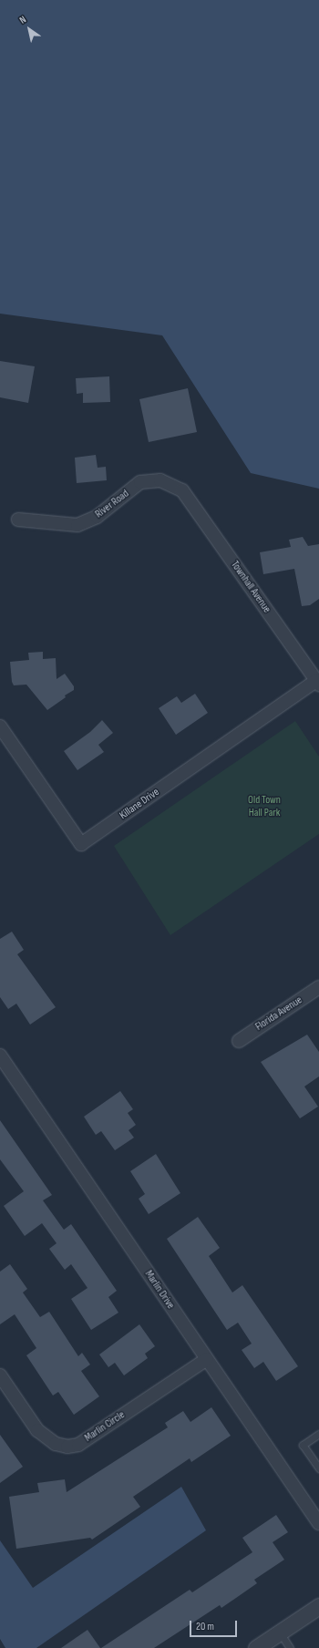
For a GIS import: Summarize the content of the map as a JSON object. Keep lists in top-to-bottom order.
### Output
{
  "streets": {
    "street": [
      "River Road",
      "Townhall Avenue",
      "Killane Drive",
      "Florida Avenue",
      "Marlin Drive",
      "Marlin Circle"
    ]
  },
  "crossings": [
    ["River Road", "Townhall Avenue"],
    ["Townhall Avenue", "Killane Drive"],
    ["Marlin Drive", "Marlin Circle"]
  ],
  "parks": ["Old Town Hall Park"],
  "scale_bar": "20 m",
  "north": "top left"
}
